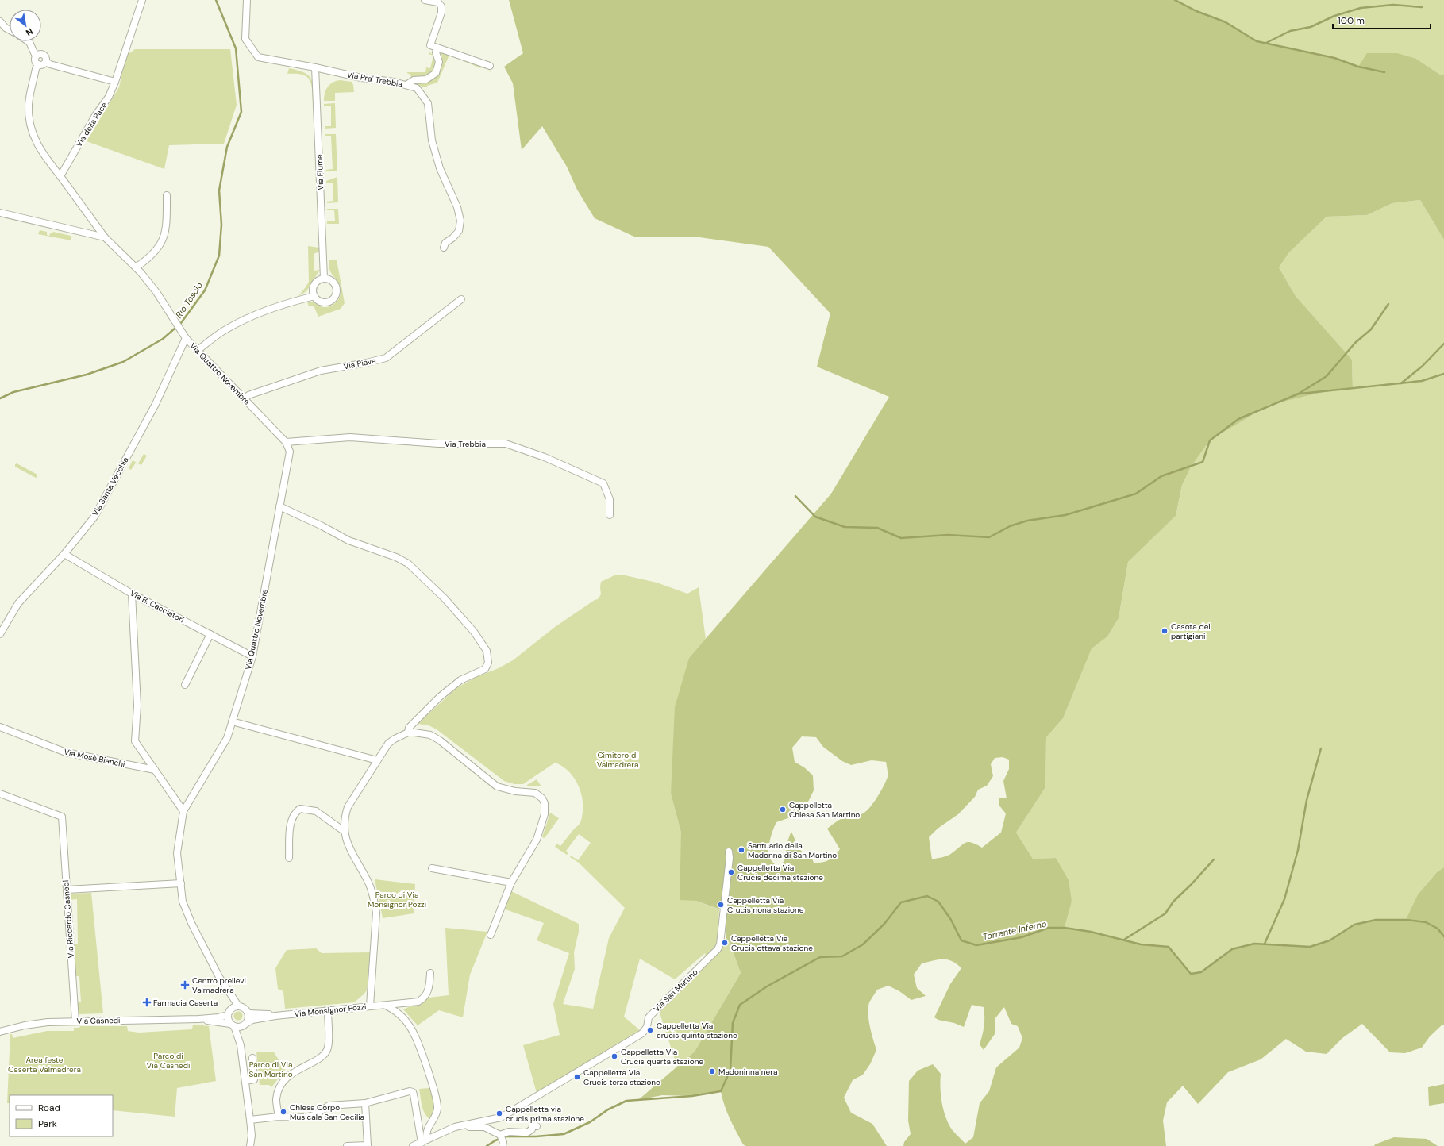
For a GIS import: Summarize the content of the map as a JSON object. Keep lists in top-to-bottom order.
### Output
{
  "streets": {
    "street": [
      "Via Pra' Trebbia",
      "Via della Pace",
      "Via Fiume",
      "Via Piave",
      "Via Quattro Novembre",
      "Via Trebbia",
      "Via Santa Vecchia",
      "Via B. Cacciatori",
      "Via Mosè Bianchi",
      "Via Riccardo Casnedi",
      "Via San Martino",
      "Via Monsignor Pozzi",
      "Via Casnedi"
    ]
  },
  "crossings": [
    ["Via Pra' Trebbia", "Via Fiume"],
    ["Via Piave", "Via Quattro Novembre"],
    ["Via Quattro Novembre", "Via Trebbia"],
    ["Via Quattro Novembre", "Via Santa Vecchia"],
    ["Via Quattro Novembre", "Via B. Cacciatori"],
    ["Via Quattro Novembre", "Via Casnedi"],
    ["Via Santa Vecchia", "Via B. Cacciatori"],
    ["Via Riccardo Casnedi", "Via Casnedi"]
  ],
  "water": ["Rio Toscio", "Torrente Inferno"],
  "parks": [
    "Cimitero di Valmadrera",
    "Parco di Via Monsignor Pozzi",
    "Parco di Via Casnedi",
    "Area feste Caserta Valmadrera",
    "Parco di Via San Martino"
  ],
  "places": {
    "other": [
      "Casota dei partigiani",
      "Cappelletta Chiesa San Martino",
      "Santuario della Madonna di San Martino",
      "Cappelletta Via Crucis decima stazione",
      "Cappelletta Via Crucis nona stazione",
      "Cappelletta Via Crucis ottava stazione",
      "Cappelletta Via crucis quinta stazione",
      "Cappelletta Via Crucis quarta stazione",
      "Madoninna nera",
      "Cappelletta Via Crucis terza stazione",
      "Chiesa Corpo Musicale San Cecilia",
      "Cappelletta via crucis prima stazione"
    ],
    "health": ["Centro prelievi Valmadrera", "Farmacia Caserta"]
  },
  "legend": ["Road", "Park"],
  "scale_bar": "100 m",
  "north": "bottom right"
}
